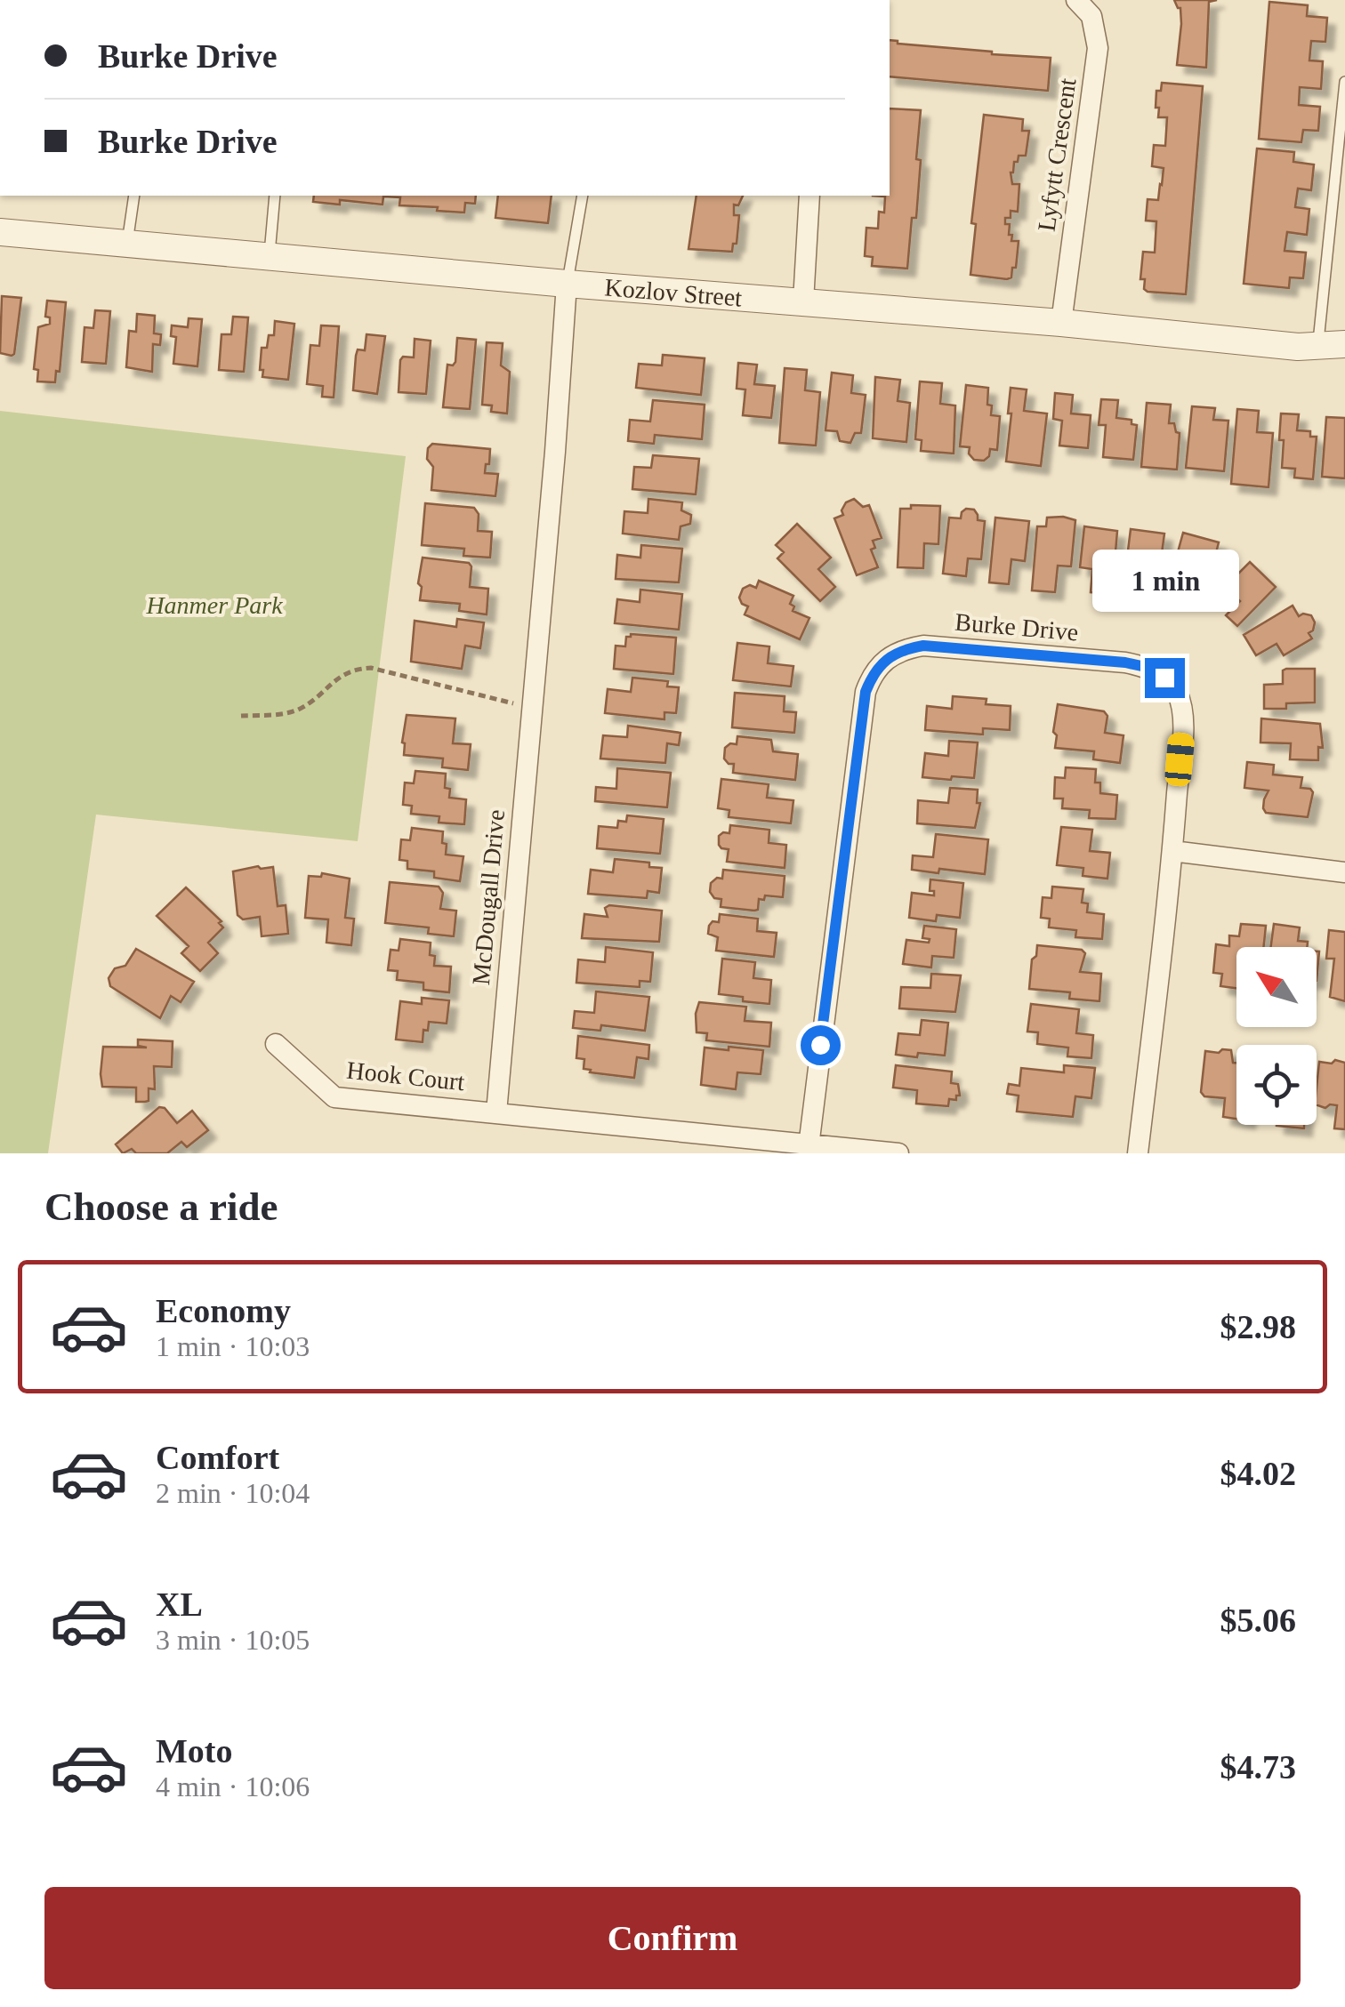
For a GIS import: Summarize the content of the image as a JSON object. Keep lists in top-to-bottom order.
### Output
{
  "streets": {
    "street": [
      "Lyfytt Crescent",
      "Kozlov Street",
      "Burke Drive",
      "McDougall Drive",
      "Hook Court"
    ]
  },
  "crossings": [
    ["Lyfytt Crescent", "Kozlov Street"],
    ["Kozlov Street", "McDougall Drive"],
    ["McDougall Drive", "Hook Court"]
  ],
  "parks": ["Hanmer Park"],
  "north": "top left",
  "page": {
    "banner": ["Burke Drive", "Burke Drive"],
    "bubble": "1 min",
    "heading": "Choose a ride",
    "list": [
      {
        "name": "Economy",
        "note": "1 min · 10:03",
        "value": "$2.98"
      },
      {
        "name": "Comfort",
        "note": "2 min · 10:04",
        "value": "$4.02"
      },
      {
        "name": "XL",
        "note": "3 min · 10:05",
        "value": "$5.06"
      },
      {
        "name": "Moto",
        "note": "4 min · 10:06",
        "value": "$4.73"
      }
    ],
    "buttons": "Confirm"
  }
}
